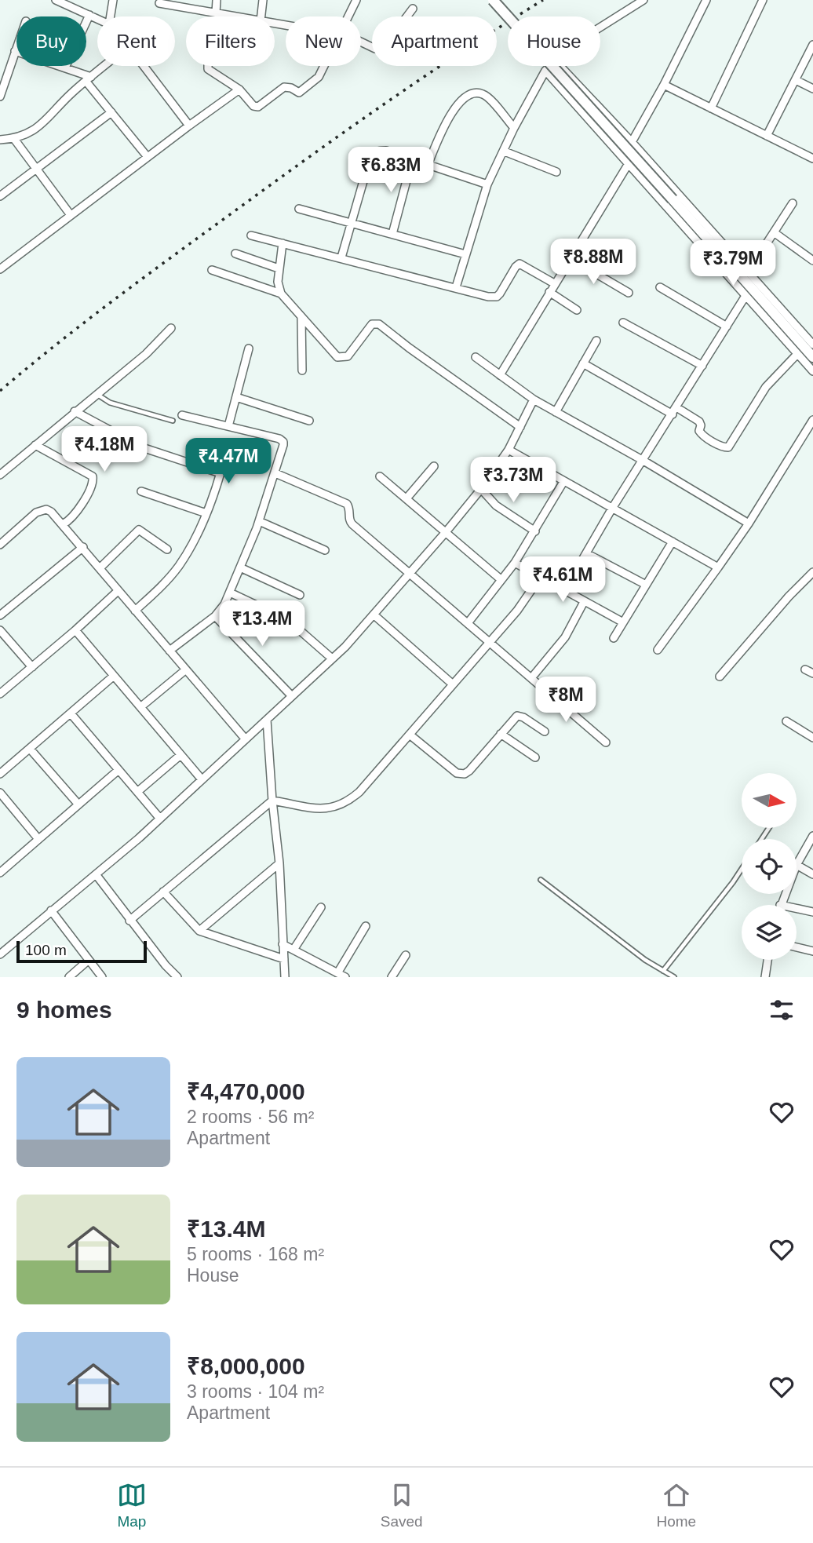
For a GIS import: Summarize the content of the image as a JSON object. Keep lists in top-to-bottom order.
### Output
{
  "scale_bar": "100 m",
  "north": "right",
  "page": {
    "chip": [
      "Buy",
      "Rent",
      "Filters",
      "New",
      "Apartment",
      "House"
    ],
    "price": [
      "₹6.83M",
      "₹8.88M",
      "₹3.79M",
      "₹4.18M",
      "₹4.47M",
      "₹3.73M",
      "₹4.61M",
      "₹13.4M",
      "₹8M"
    ],
    "scale": "100 m",
    "heading": "9 homes",
    "list": [
      {
        "name": "₹4,470,000",
        "note": "2 rooms · 56 m² · Apartment"
      },
      {
        "name": "₹13.4M",
        "note": "5 rooms · 168 m² · House"
      },
      {
        "name": "₹8,000,000",
        "note": "3 rooms · 104 m² · Apartment"
      }
    ],
    "tabs": ["Map", "Saved", "Home"]
  }
}
